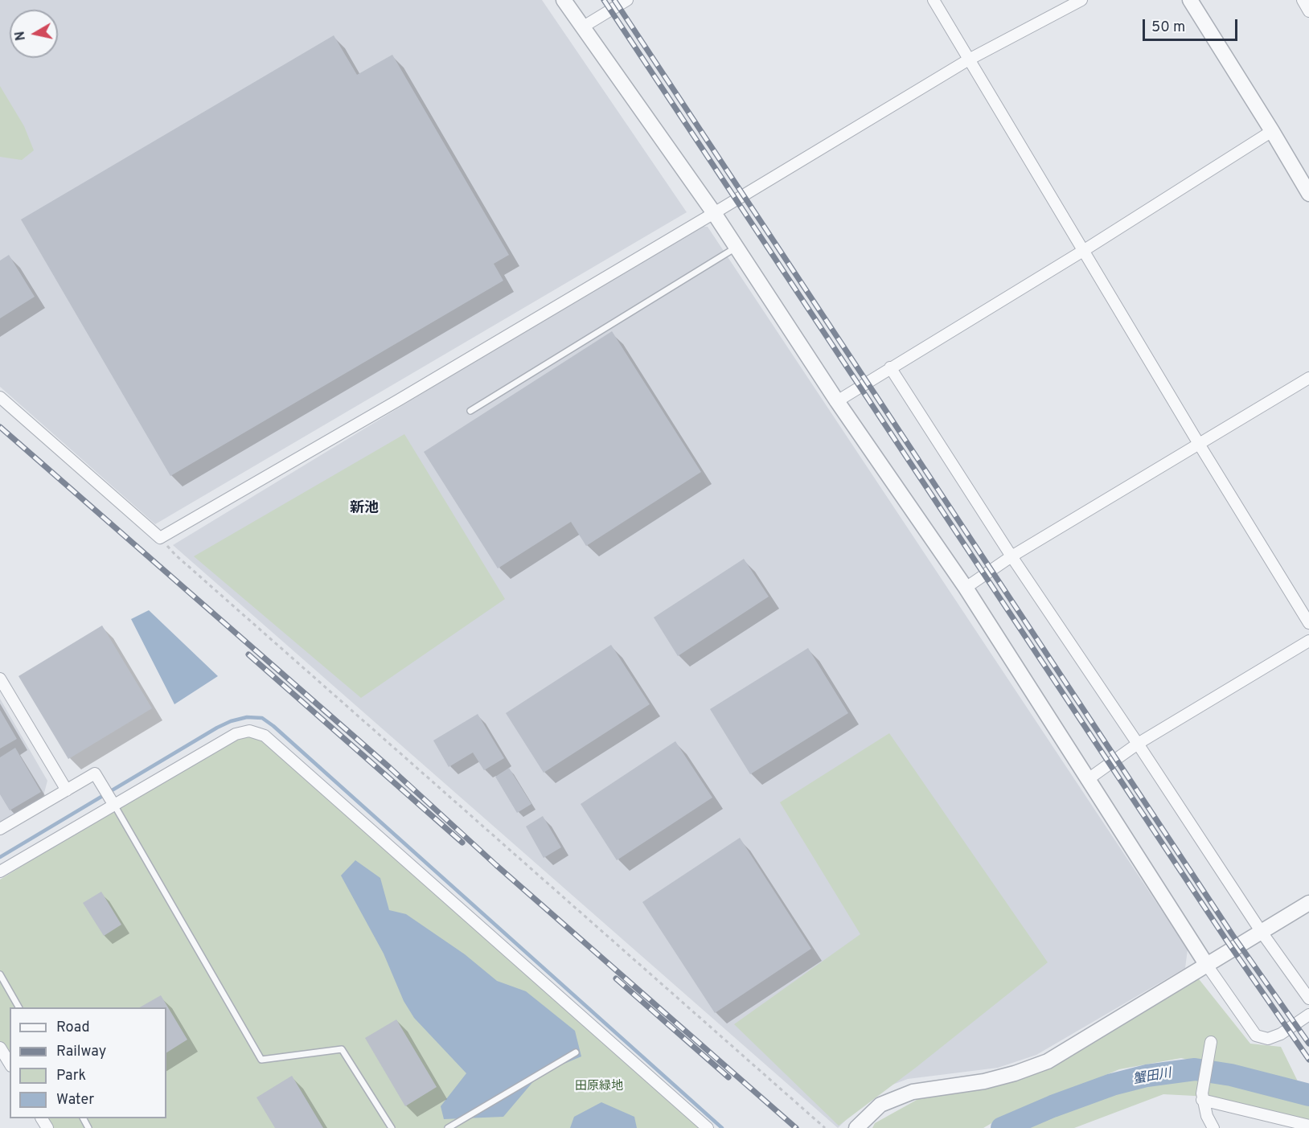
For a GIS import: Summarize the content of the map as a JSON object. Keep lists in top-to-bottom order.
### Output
{
  "districts": ["新池"],
  "water": ["蟹田川"],
  "parks": ["田原緑地"],
  "legend": [
    "Road",
    "Railway",
    "Park",
    "Water"
  ],
  "scale_bar": "50 m",
  "north": "left"
}
